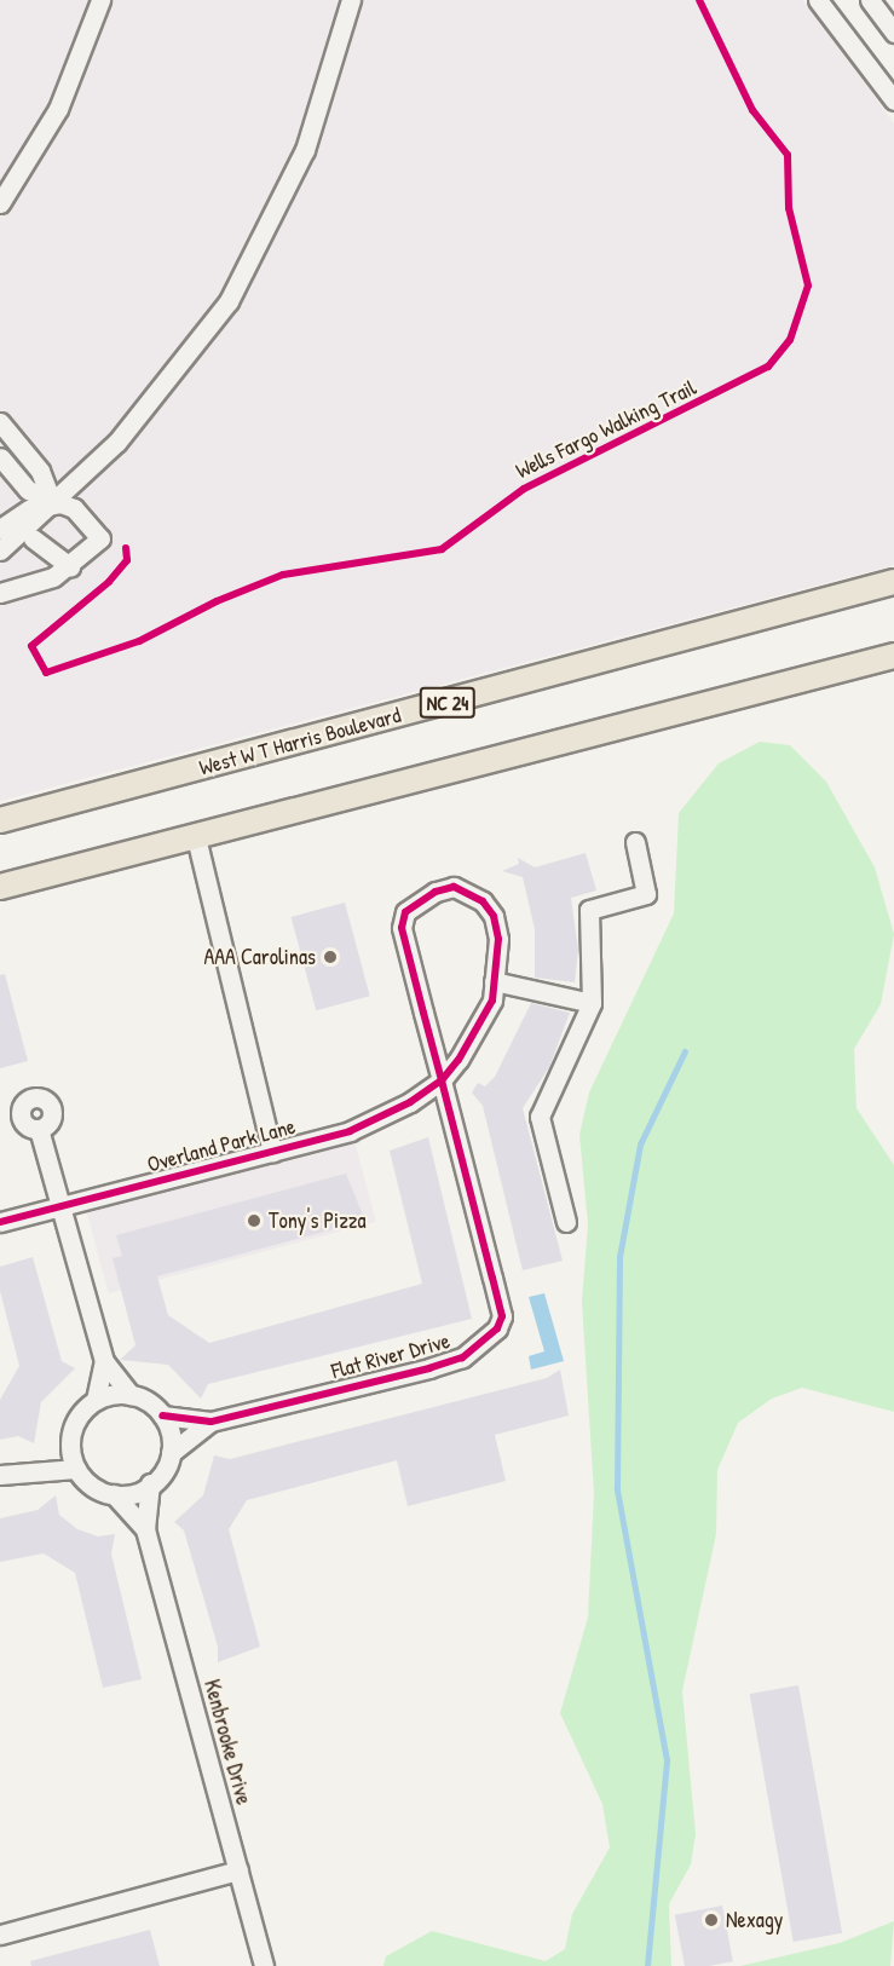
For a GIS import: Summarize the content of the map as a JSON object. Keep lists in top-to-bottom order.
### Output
{
  "streets": {
    "main road": ["NC 24", "West W T Harris Boulevard"],
    "street": ["Overland Park Lane", "Flat River Drive", "Kenbrooke Drive"],
    "cycle path": ["Wells Fargo Walking Trail"]
  },
  "crossings": [
    ["Overland Park Lane", "Flat River Drive"],
    ["Flat River Drive", "Kenbrooke Drive"]
  ],
  "places": ["AAA Carolinas", "Tony's Pizza", "Nexagy"]
}
